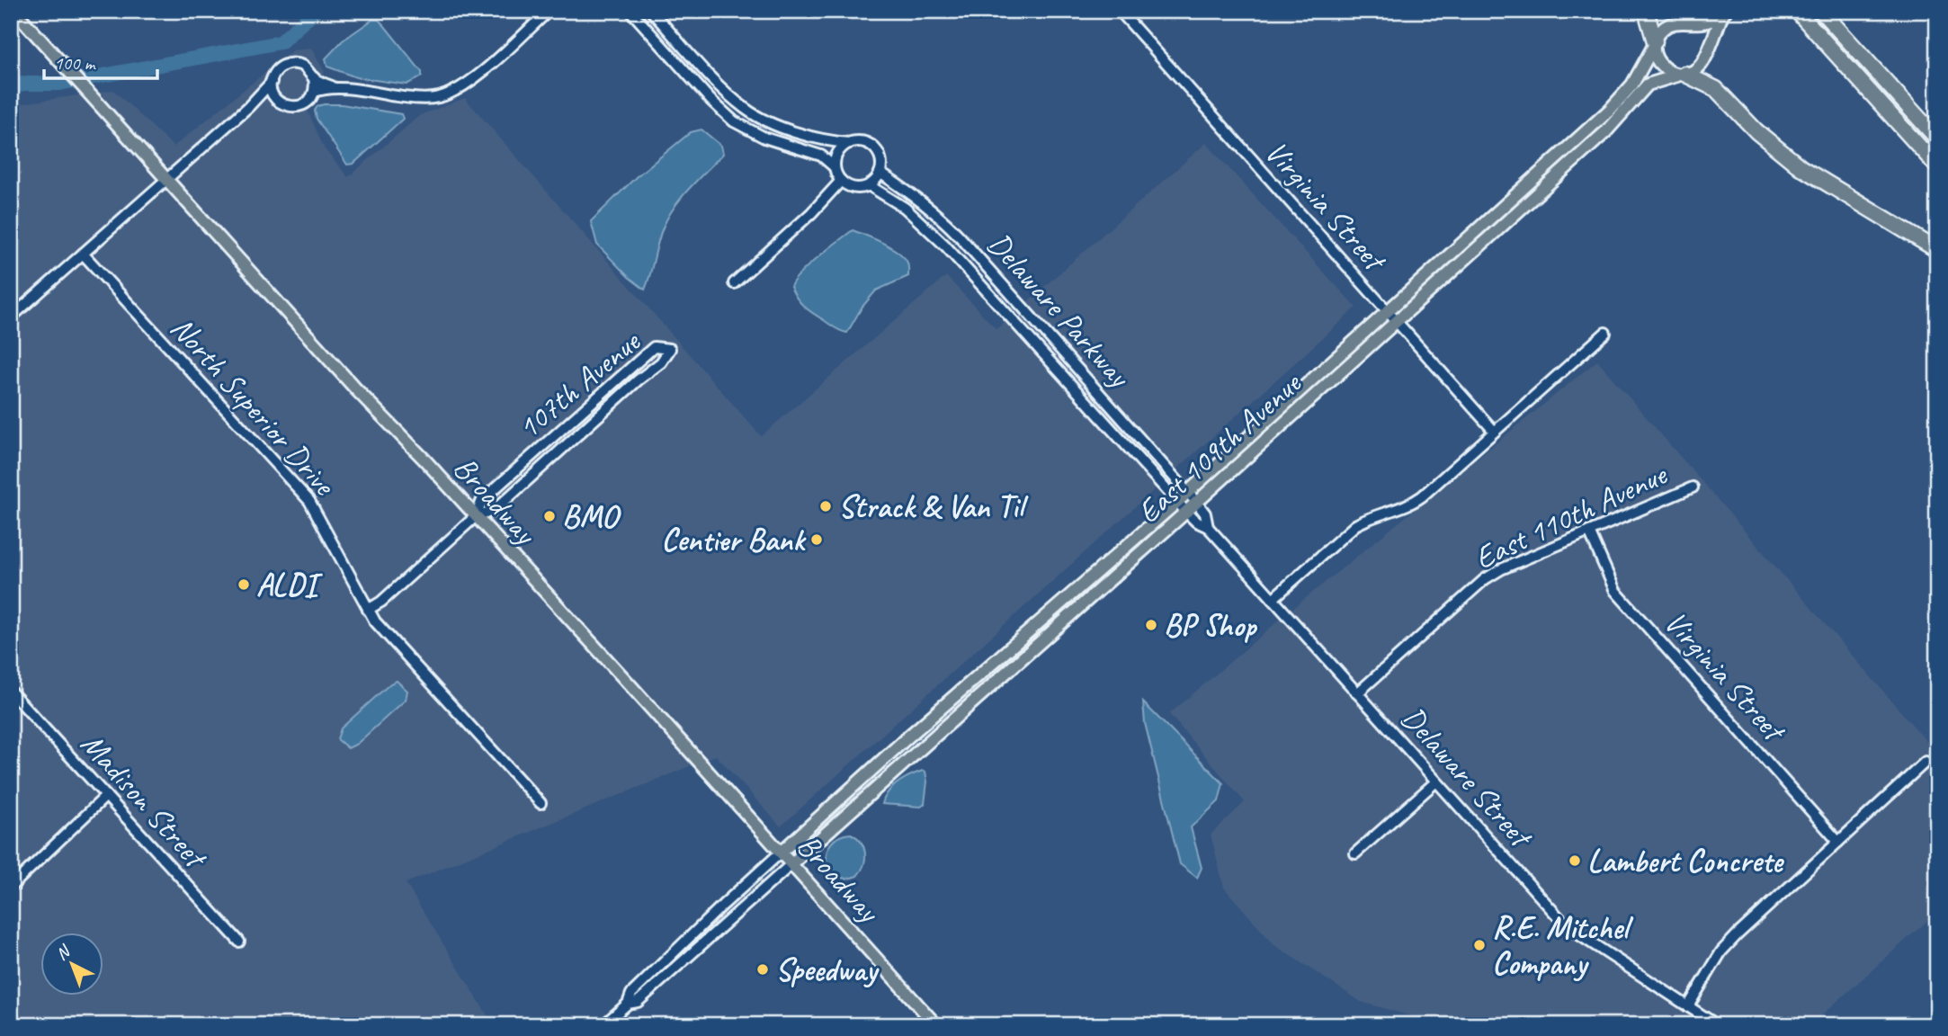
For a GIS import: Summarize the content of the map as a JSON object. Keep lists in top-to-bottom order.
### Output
{
  "streets": {
    "main road": ["East 109th Avenue", "Broadway"],
    "street": [
      "Virginia Street",
      "Delaware Parkway",
      "107th Avenue",
      "North Superior Drive",
      "East 110th Avenue",
      "Delaware Street",
      "Madison Street"
    ]
  },
  "crossings": [
    ["Virginia Street", "East 109th Avenue"],
    ["Virginia Street", "East 110th Avenue"],
    ["Delaware Parkway", "East 109th Avenue"],
    ["Delaware Parkway", "Delaware Street"],
    ["107th Avenue", "North Superior Drive"],
    ["107th Avenue", "Broadway"],
    ["East 109th Avenue", "Broadway"],
    ["East 109th Avenue", "Delaware Street"],
    ["East 110th Avenue", "Delaware Street"]
  ],
  "places": [
    "Strack & Van Til",
    "BMO",
    "Centier Bank",
    "ALDI",
    "BP Shop",
    "Lambert Concrete",
    "R.E. Mitchel Company",
    "Speedway"
  ],
  "scale_bar": "100 m",
  "north": "top left"
}
